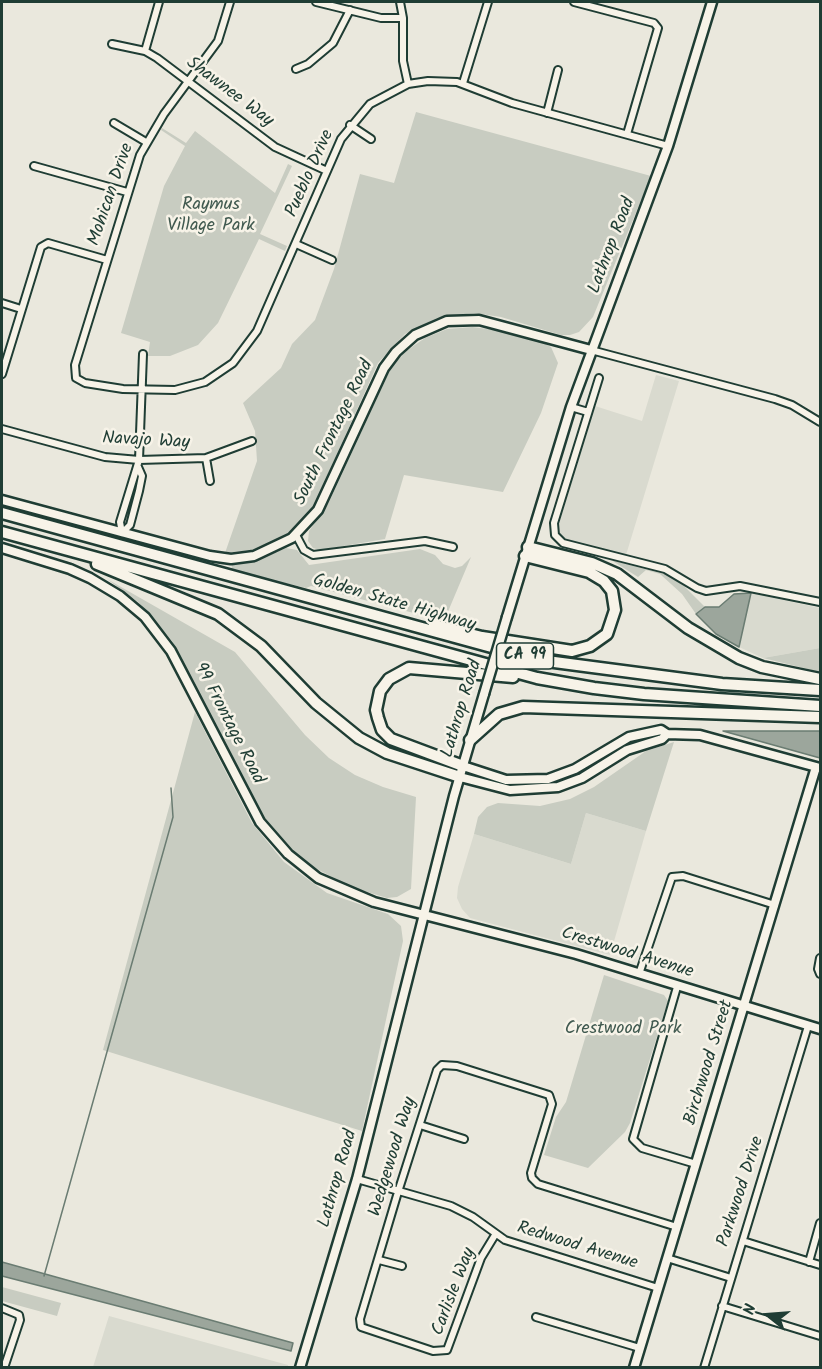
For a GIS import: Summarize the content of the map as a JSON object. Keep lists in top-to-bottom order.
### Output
{
  "streets": {
    "highway": ["Golden State Highway", "CA 99"],
    "street": [
      "Shawnee Way",
      "Pueblo Drive",
      "Mohican Drive",
      "Lathrop Road",
      "South Frontage Road",
      "Navajo Way",
      "99 Frontage Road",
      "Crestwood Avenue",
      "Birchwood Street",
      "Wedgewood Way",
      "Parkwood Drive",
      "Redwood Avenue",
      "Carlisle Way"
    ]
  },
  "crossings": [
    ["Shawnee Way", "Pueblo Drive"],
    ["Shawnee Way", "Mohican Drive"],
    ["Pueblo Drive", "Mohican Drive"],
    ["Pueblo Drive", "Lathrop Road"],
    ["Lathrop Road", "South Frontage Road"],
    ["Lathrop Road", "99 Frontage Road"],
    ["Lathrop Road", "Crestwood Avenue"],
    ["Lathrop Road", "Redwood Avenue"],
    ["99 Frontage Road", "Crestwood Avenue"],
    ["Crestwood Avenue", "Birchwood Street"],
    ["Crestwood Avenue", "Parkwood Drive"],
    ["Birchwood Street", "Wedgewood Way"],
    ["Birchwood Street", "Redwood Avenue"],
    ["Wedgewood Way", "Redwood Avenue"],
    ["Wedgewood Way", "Carlisle Way"],
    ["Redwood Avenue", "Carlisle Way"]
  ],
  "parks": ["Raymus Village Park", "Crestwood Park"],
  "north": "left"
}
